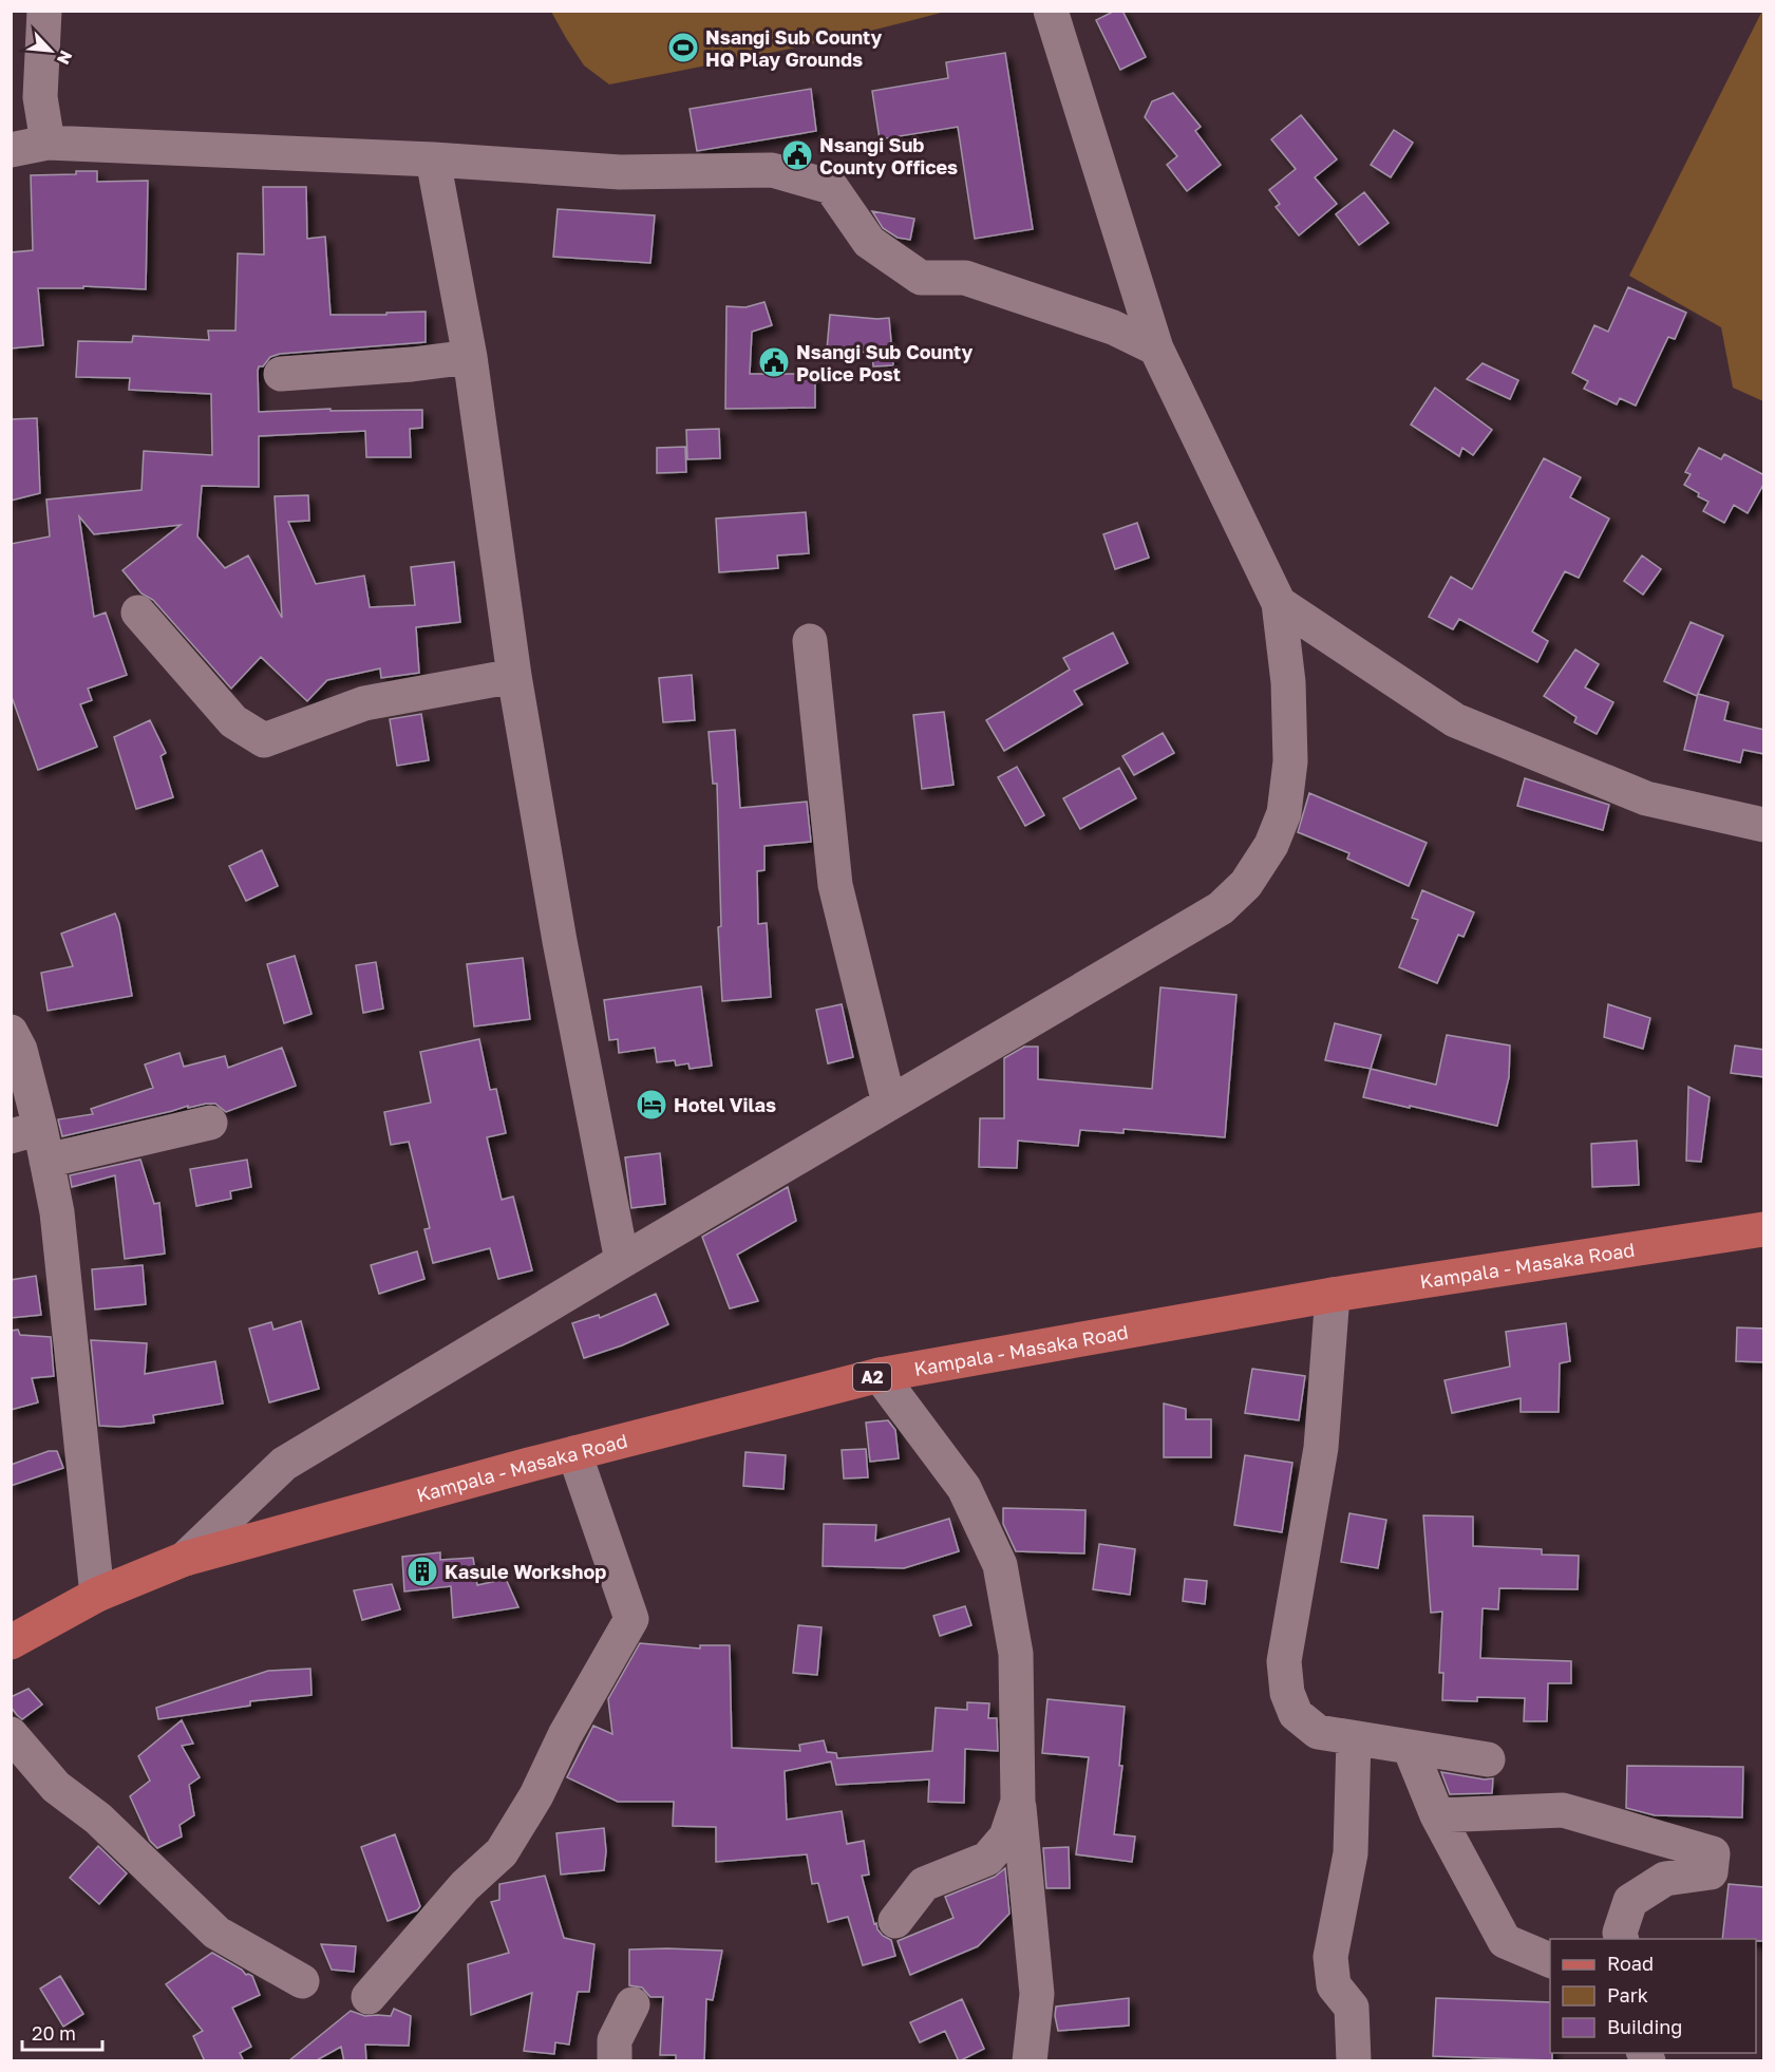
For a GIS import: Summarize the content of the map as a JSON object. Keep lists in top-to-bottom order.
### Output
{
  "streets": {
    "main road": ["Kampala - Masaka Road", "A2"]
  },
  "places": {
    "sports": ["Nsangi Sub County HQ Play Grounds"],
    "public building": ["Nsangi Sub County Offices", "Nsangi Sub County Police Post"],
    "hotel": ["Hotel Vilas"],
    "building": ["Kasule Workshop"]
  },
  "legend": ["Road", "Park", "Building"],
  "scale_bar": "20 m",
  "north": "bottom right"
}
